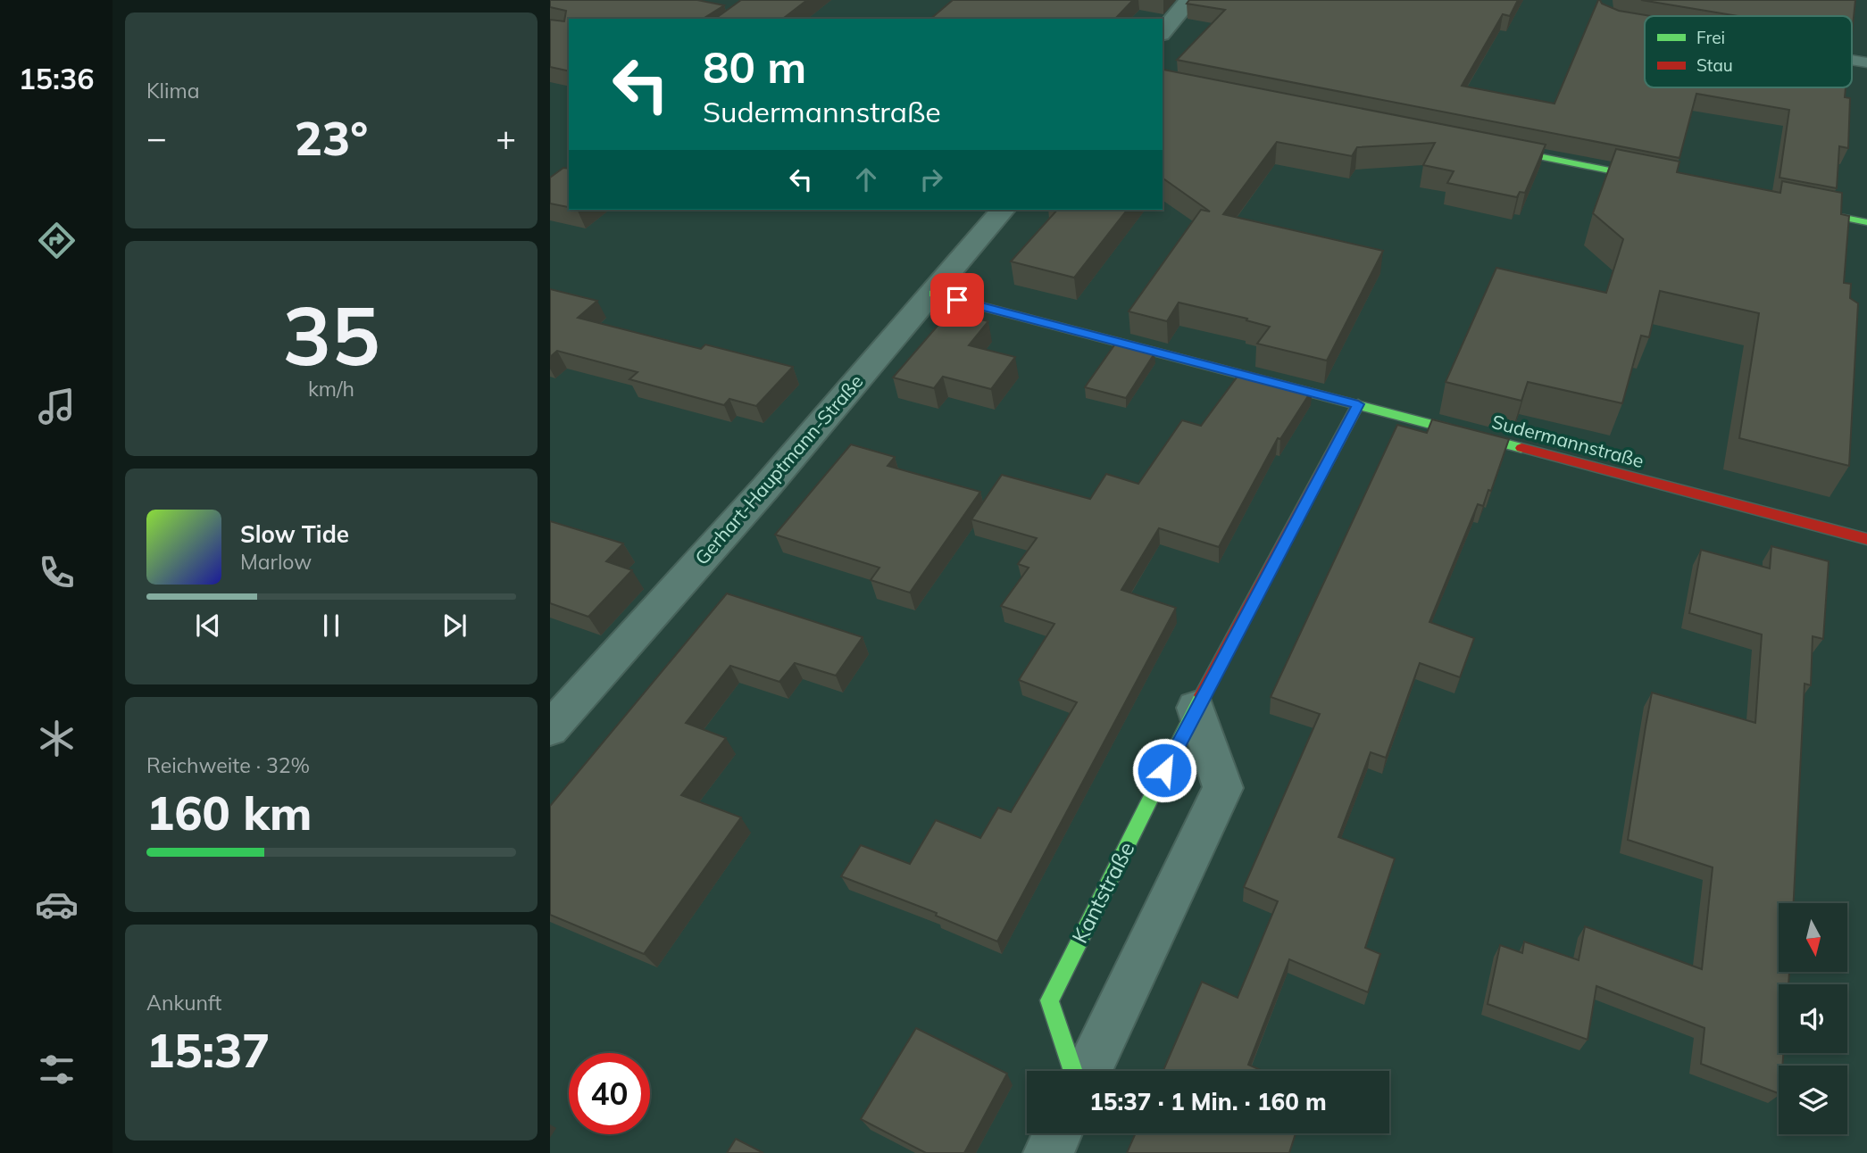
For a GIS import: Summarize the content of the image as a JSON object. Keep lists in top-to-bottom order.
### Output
{
  "streets": {
    "street": ["Sudermannstraße", "Gerhart-Hauptmann-Straße", "Kantstraße"]
  },
  "crossings": [
    ["Sudermannstraße", "Gerhart-Hauptmann-Straße"],
    ["Sudermannstraße", "Kantstraße"]
  ],
  "legend": ["Frei", "Stau"],
  "north": "bottom",
  "page": {
    "tabs": "15:36",
    "tile": [
      "Klima",
      ["35", "km/h"],
      ["Reichweite · 32%", "160 km"],
      ["Ankunft", "15:37"]
    ],
    "turn": ["80 m", "Sudermannstraße"],
    "heat": ["−", "23°", "+"],
    "song": ["Slow Tide", "Marlow"],
    "limit": "40",
    "trip": "15:37 · 1 Min. · 160 m"
  }
}
